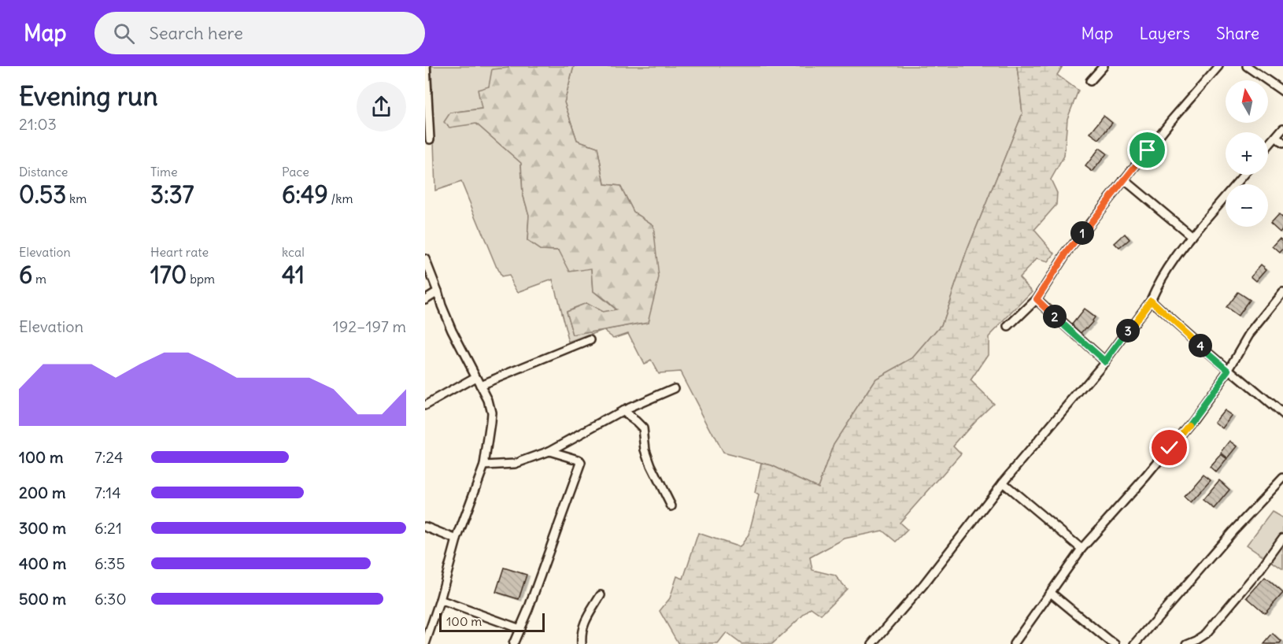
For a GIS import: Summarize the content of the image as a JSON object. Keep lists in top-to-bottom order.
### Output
{
  "scale_bar": "100 m",
  "north": "top",
  "page": {
    "header": "Map",
    "search": "Search here",
    "nav": ["Map", "Layers", "Share"],
    "heading": ["Evening run", "21:03"],
    "map_buttons": ["+", "−"],
    "stats": [
      ["Distance", "0.53 km"],
      ["Time", "3:37"],
      ["Pace", "6:49 /km"],
      ["Elevation", "6 m"],
      ["Heart rate", "170 bpm"],
      ["kcal", "41"]
    ],
    "pins": [
      "1",
      "2",
      "3",
      "4"
    ],
    "chart": ["Elevation", "192–197 m"],
    "list": [
      {
        "name": "100 m",
        "note": "7:24"
      },
      {
        "name": "200 m",
        "note": "7:14"
      },
      {
        "name": "300 m",
        "note": "6:21"
      },
      {
        "name": "400 m",
        "note": "6:35"
      },
      {
        "name": "500 m",
        "note": "6:30"
      }
    ],
    "scale": "100 m"
  }
}
